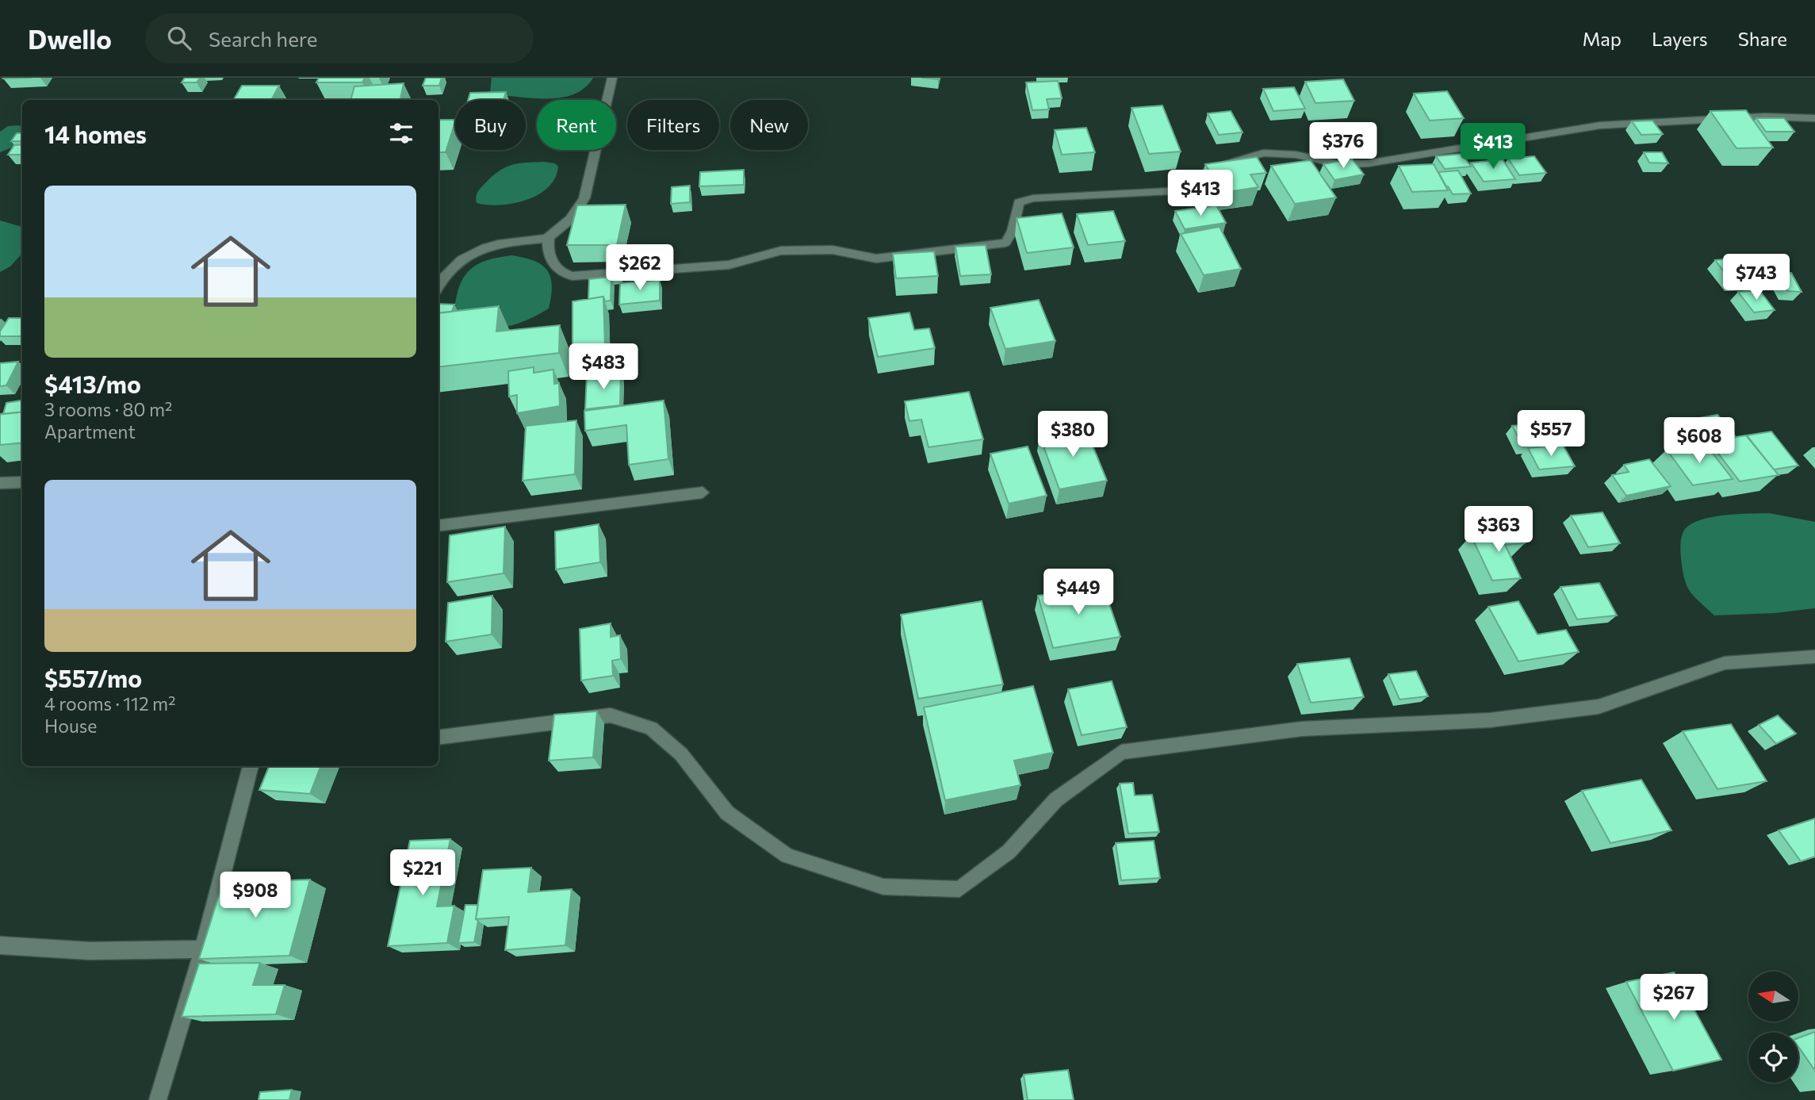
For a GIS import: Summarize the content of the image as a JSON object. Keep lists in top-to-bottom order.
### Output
{
  "north": "left",
  "page": {
    "header": "Dwello",
    "search": "Search here",
    "nav": ["Map", "Layers", "Share"],
    "chip": [
      "Buy",
      "Rent",
      "Filters",
      "New"
    ],
    "heading": "14 homes",
    "price": [
      "$376",
      "$413",
      "$413",
      "$262",
      "$743",
      "$483",
      "$557",
      "$380",
      "$608",
      "$363",
      "$449",
      "$221",
      "$908",
      "$267"
    ],
    "list": [
      {
        "name": "$413/mo",
        "note": "3 rooms · 80 m² · Apartment"
      },
      {
        "name": "$557/mo",
        "note": "4 rooms · 112 m² · House"
      }
    ]
  }
}
